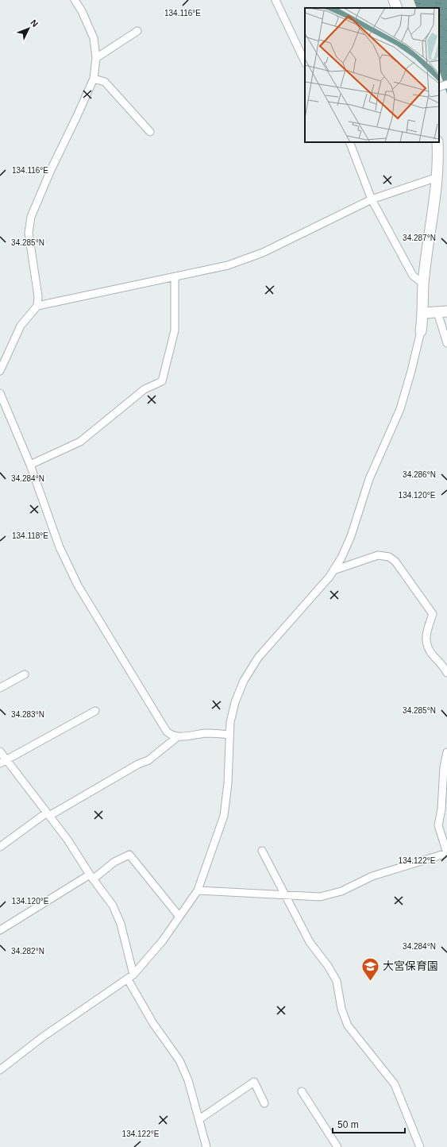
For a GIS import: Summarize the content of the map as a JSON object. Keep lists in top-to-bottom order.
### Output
{
  "places": {
    "school or university": ["大宮保育園"]
  },
  "scale_bar": "50 m",
  "north": "top right",
  "coordinates": [
    "134.116°E",
    "34.287°N",
    "34.285°N",
    "34.286°N",
    "34.284°N",
    "134.120°E",
    "134.118°E",
    "34.283°N",
    "134.122°E",
    "34.282°N"
  ]
}
